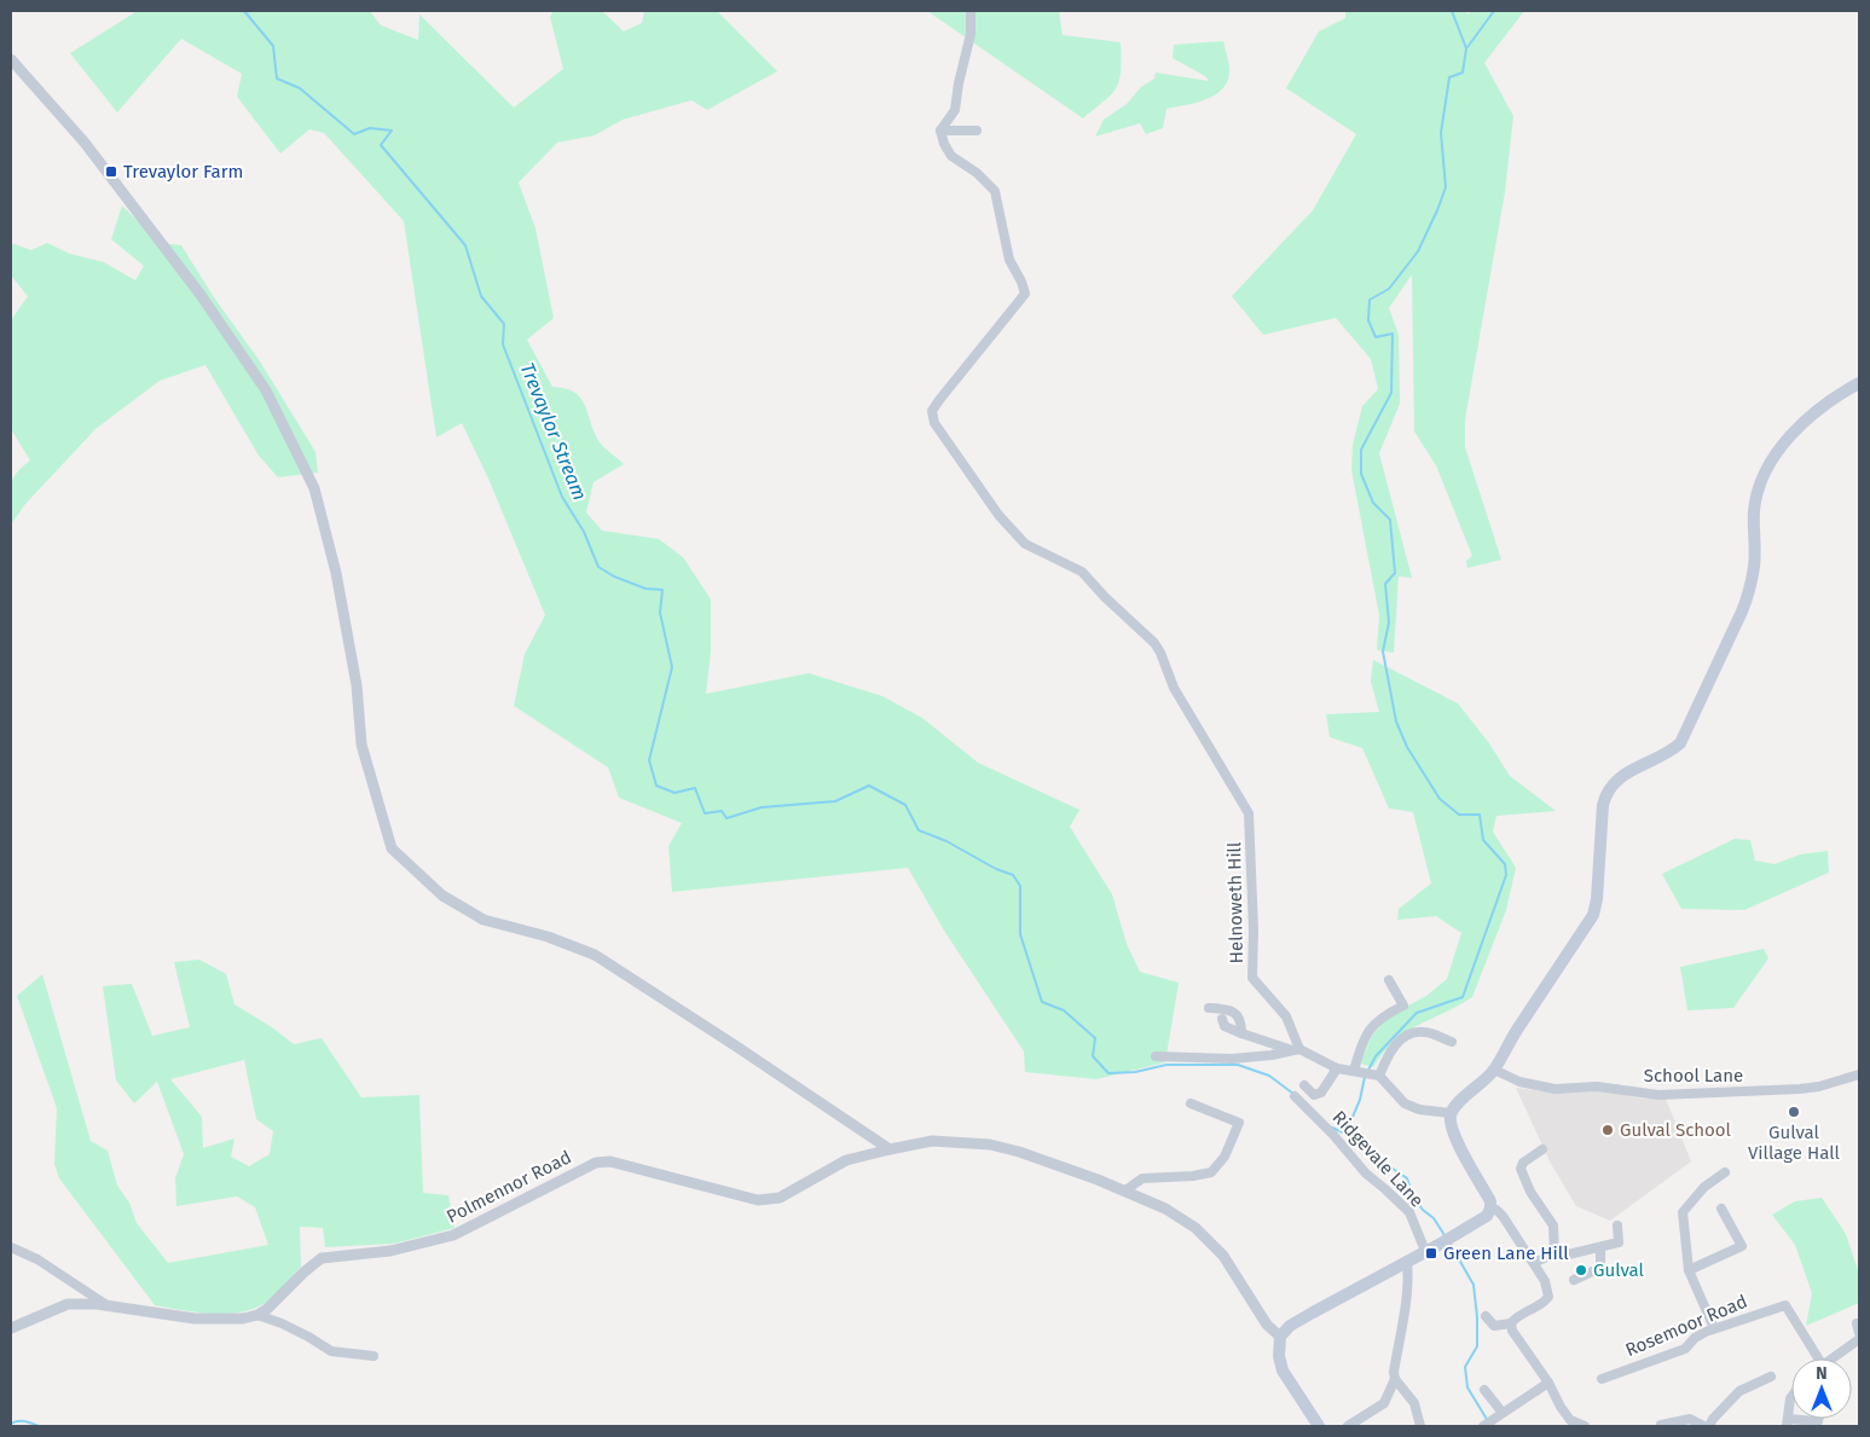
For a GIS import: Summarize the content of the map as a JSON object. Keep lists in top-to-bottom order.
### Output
{
  "streets": {
    "street": [
      "Helnoweth Hill",
      "School Lane",
      "Ridgevale Lane",
      "Polmennor Road",
      "Rosemoor Road"
    ]
  },
  "water": ["Trevaylor Stream"],
  "places": {
    "transit": ["Trevaylor Farm", "Green Lane Hill"],
    "other": ["Gulval Village Hall", "Gulval School", "Gulval"]
  },
  "north": "top"
}
